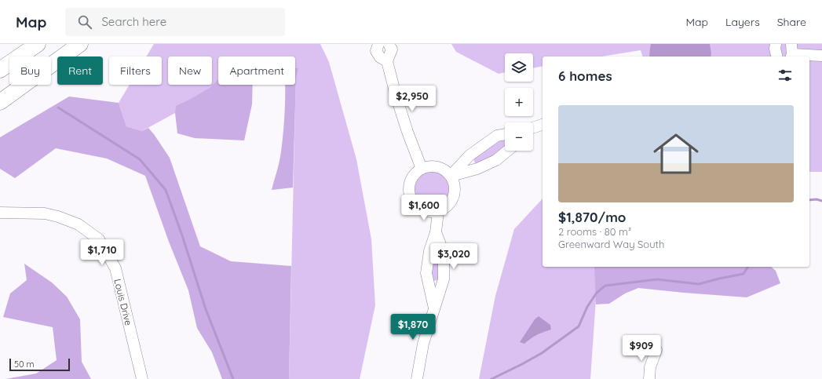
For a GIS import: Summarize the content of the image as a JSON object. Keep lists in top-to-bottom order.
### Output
{
  "streets": {
    "street": ["Louis Drive"]
  },
  "scale_bar": "50 m",
  "page": {
    "header": "Map",
    "search": "Search here",
    "nav": ["Map", "Layers", "Share"],
    "map_buttons": ["+", "−"],
    "chip": [
      "Buy",
      "Rent",
      "Filters",
      "New",
      "Apartment"
    ],
    "heading": "6 homes",
    "price": [
      "$2,950",
      "$1,600",
      "$1,710",
      "$3,020",
      "$1,870",
      "$909"
    ],
    "list": [
      {
        "name": "$1,870/mo",
        "note": "2 rooms · 80 m² · Greenward Way South"
      }
    ],
    "scale": "50 m"
  }
}
